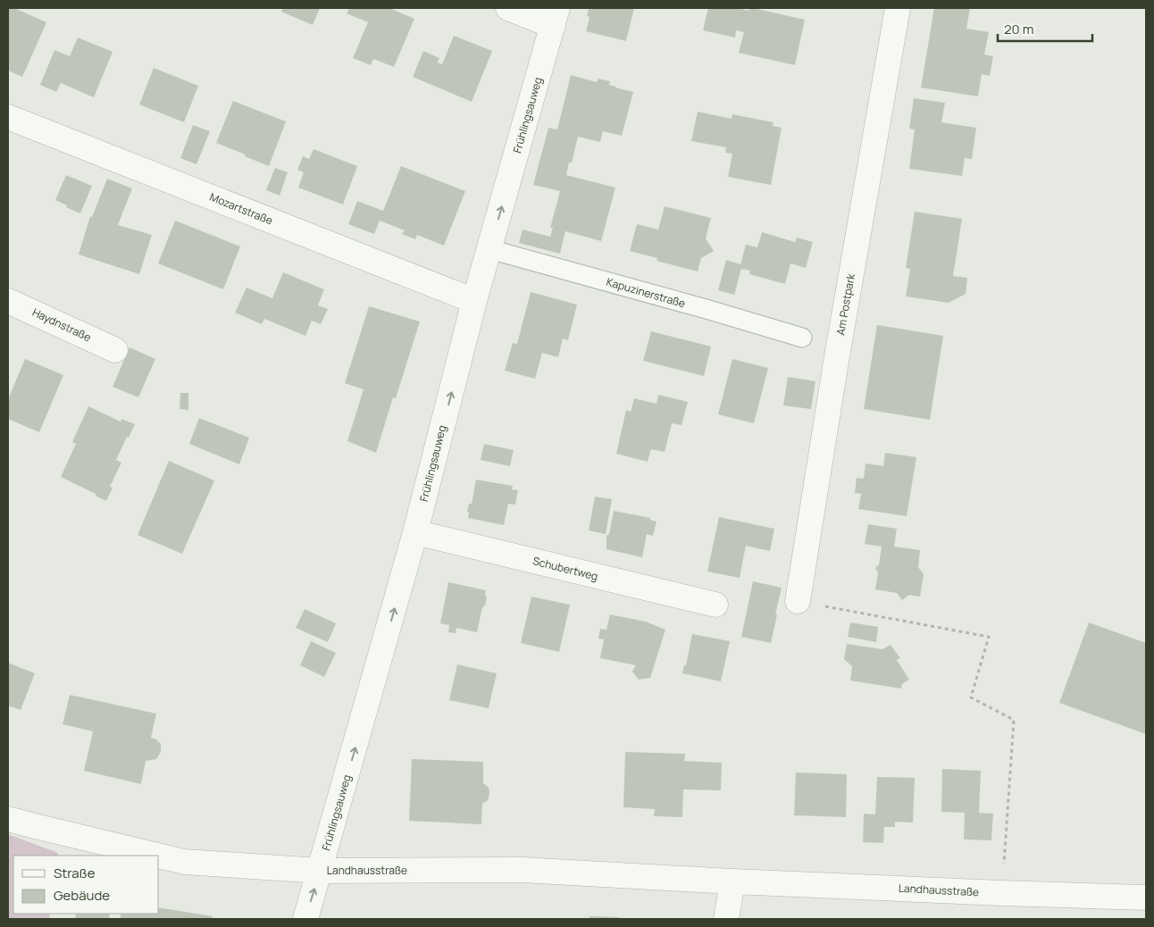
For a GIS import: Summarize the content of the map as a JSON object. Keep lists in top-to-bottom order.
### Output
{
  "streets": {
    "street": [
      "Frühlingsauweg",
      "Mozartstraße",
      "Am Postpark",
      "Haydnstraße",
      "Schubertweg",
      "Landhausstraße"
    ],
    "lane": ["Kapuzinerstraße"]
  },
  "crossings": [
    ["Frühlingsauweg", "Mozartstraße"],
    ["Frühlingsauweg", "Kapuzinerstraße"],
    ["Frühlingsauweg", "Schubertweg"],
    ["Frühlingsauweg", "Landhausstraße"]
  ],
  "one_way": ["Frühlingsauweg"],
  "legend": ["Straße", "Gebäude"],
  "scale_bar": "20 m"
}
